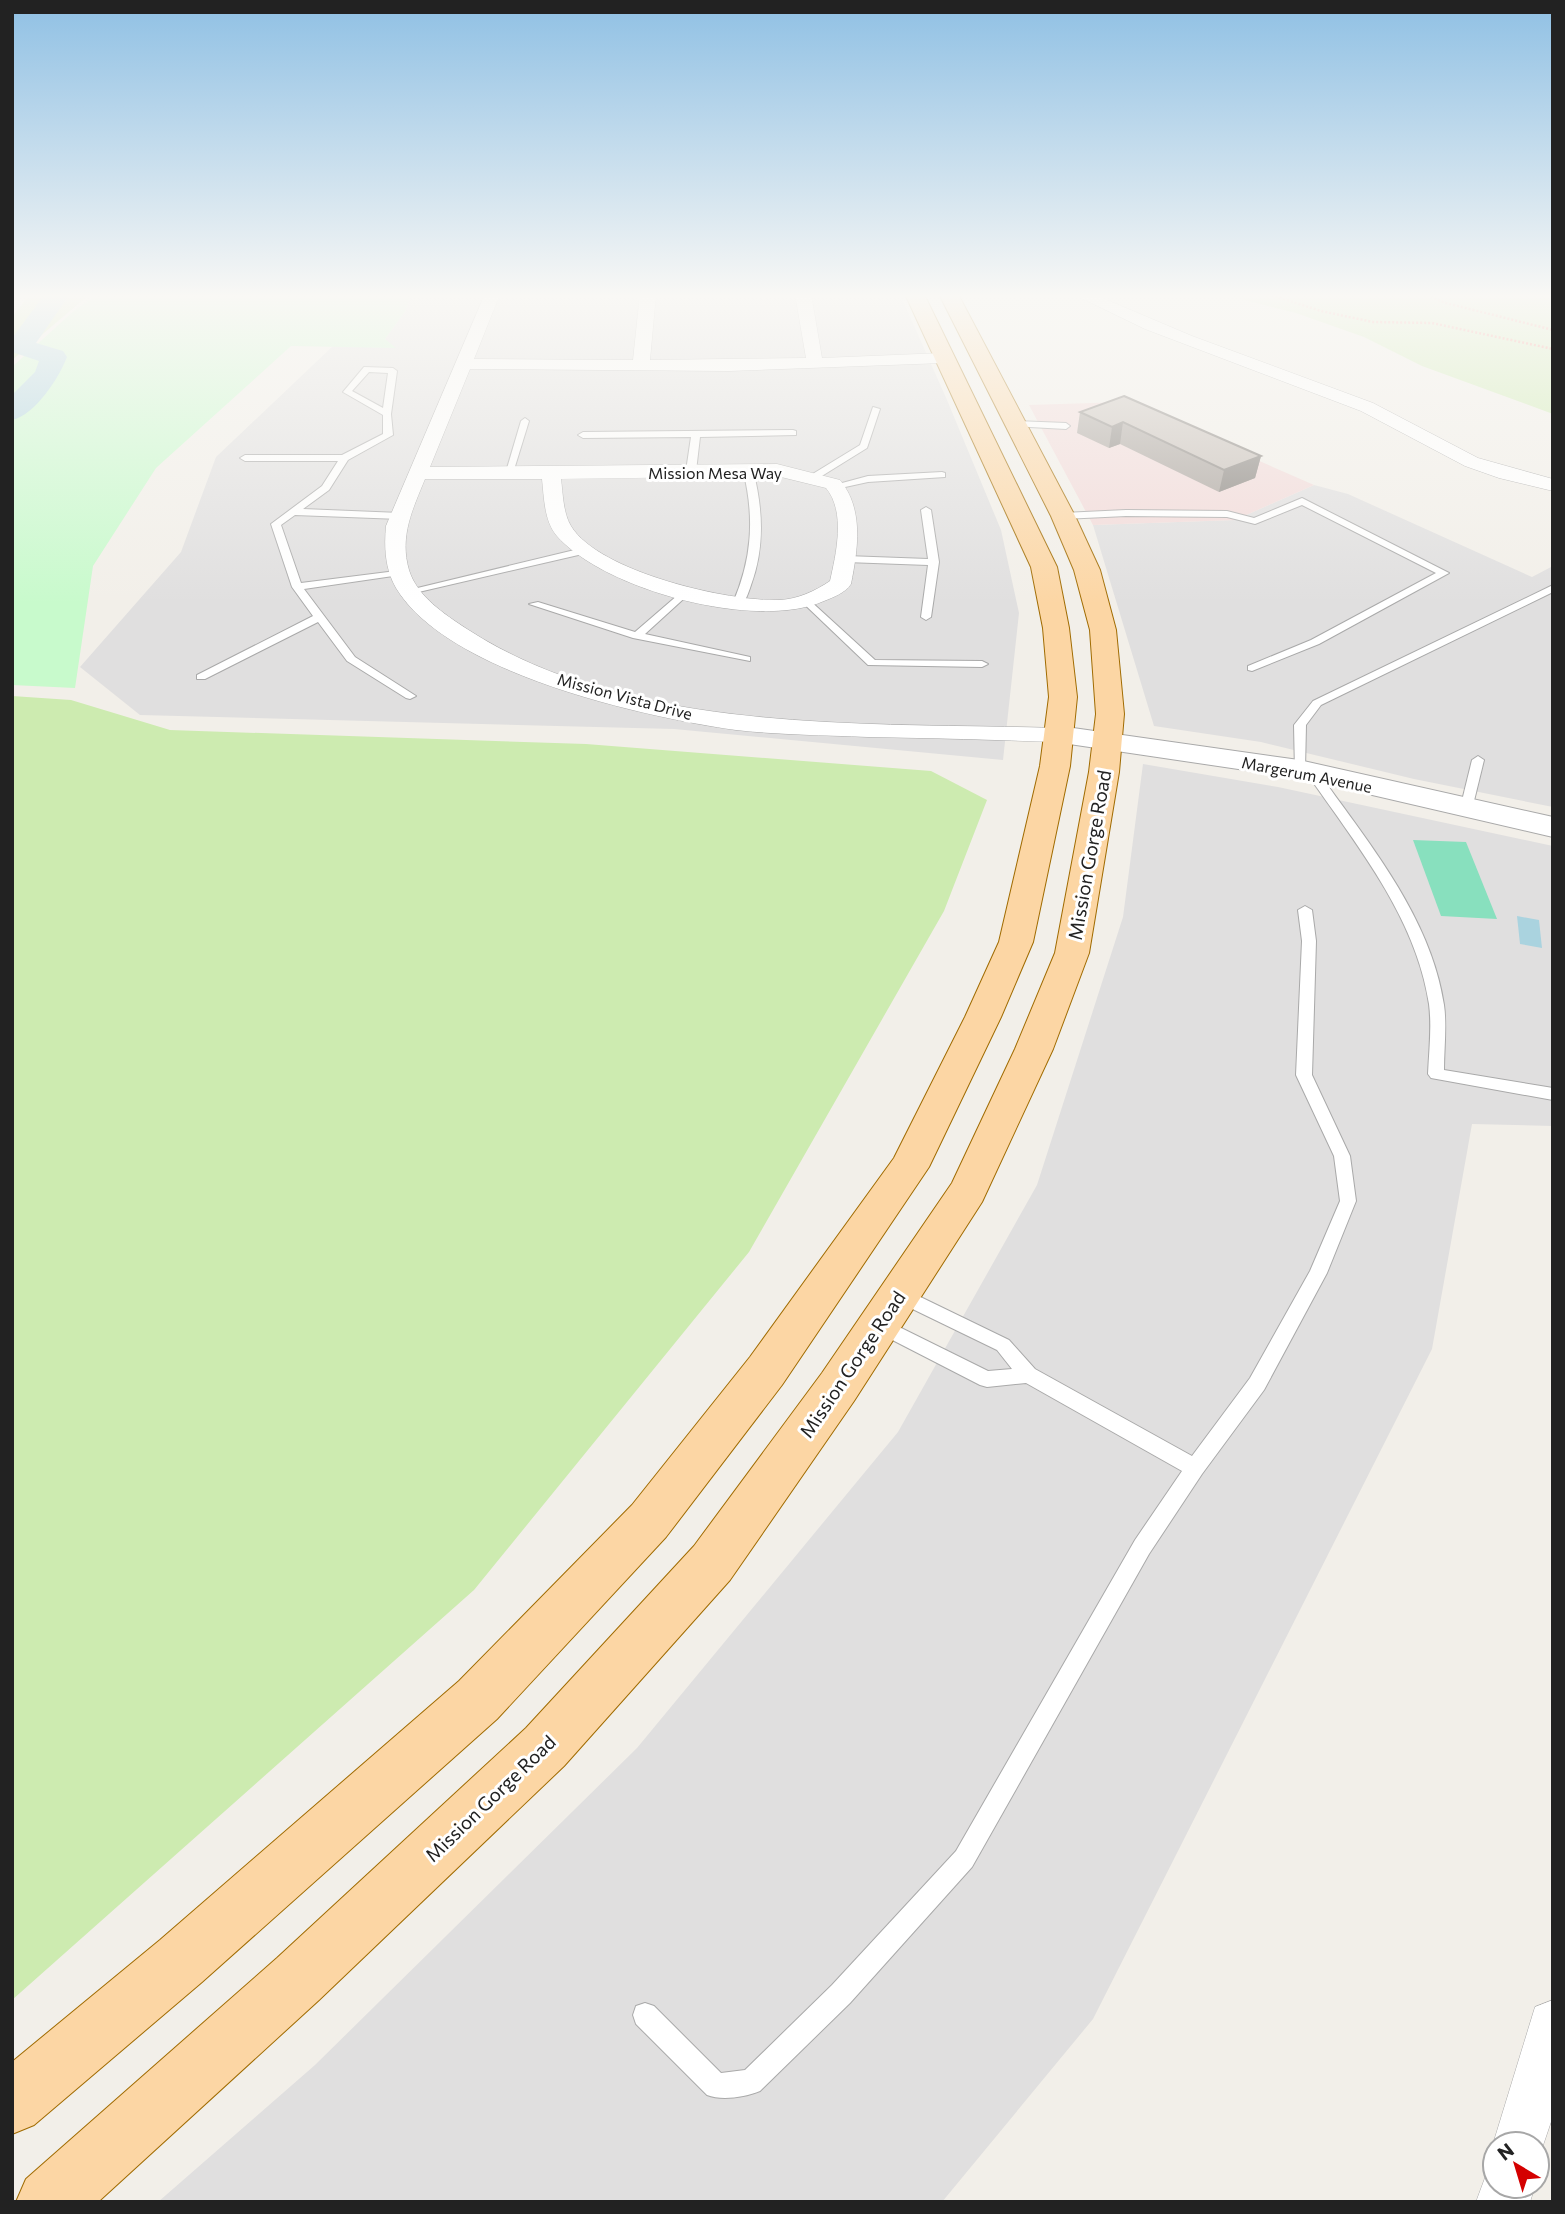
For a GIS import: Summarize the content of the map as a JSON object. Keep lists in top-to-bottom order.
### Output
{
  "streets": {
    "main road": ["Mission Gorge Road"],
    "street": ["Mission Mesa Way", "Mission Vista Drive", "Margerum Avenue"]
  },
  "crossings": [
    ["Mission Vista Drive", "Margerum Avenue"],
    ["Margerum Avenue", "Mission Gorge Road"]
  ],
  "north": "top left"
}
